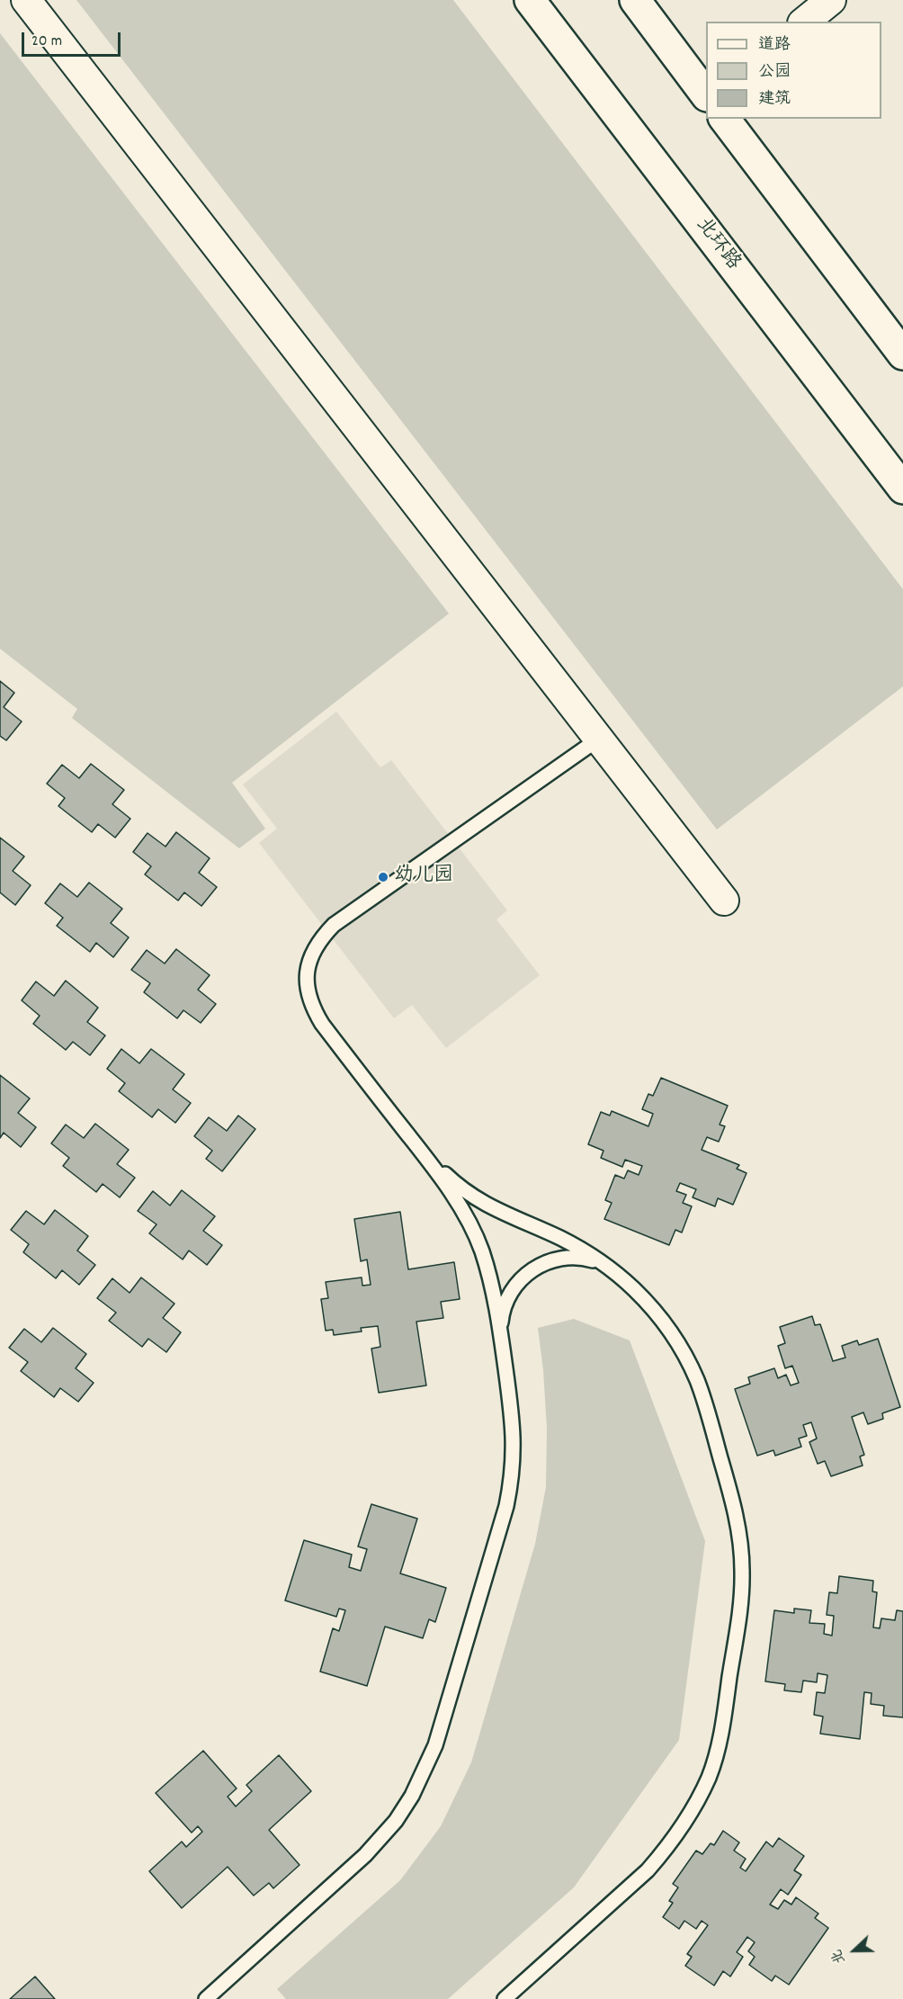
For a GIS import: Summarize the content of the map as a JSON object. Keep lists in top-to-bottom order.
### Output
{
  "streets": {
    "main road": ["北环路"]
  },
  "places": ["幼儿园"],
  "legend": ["道路", "公园", "建筑"],
  "scale_bar": "20 m",
  "north": "left"
}
